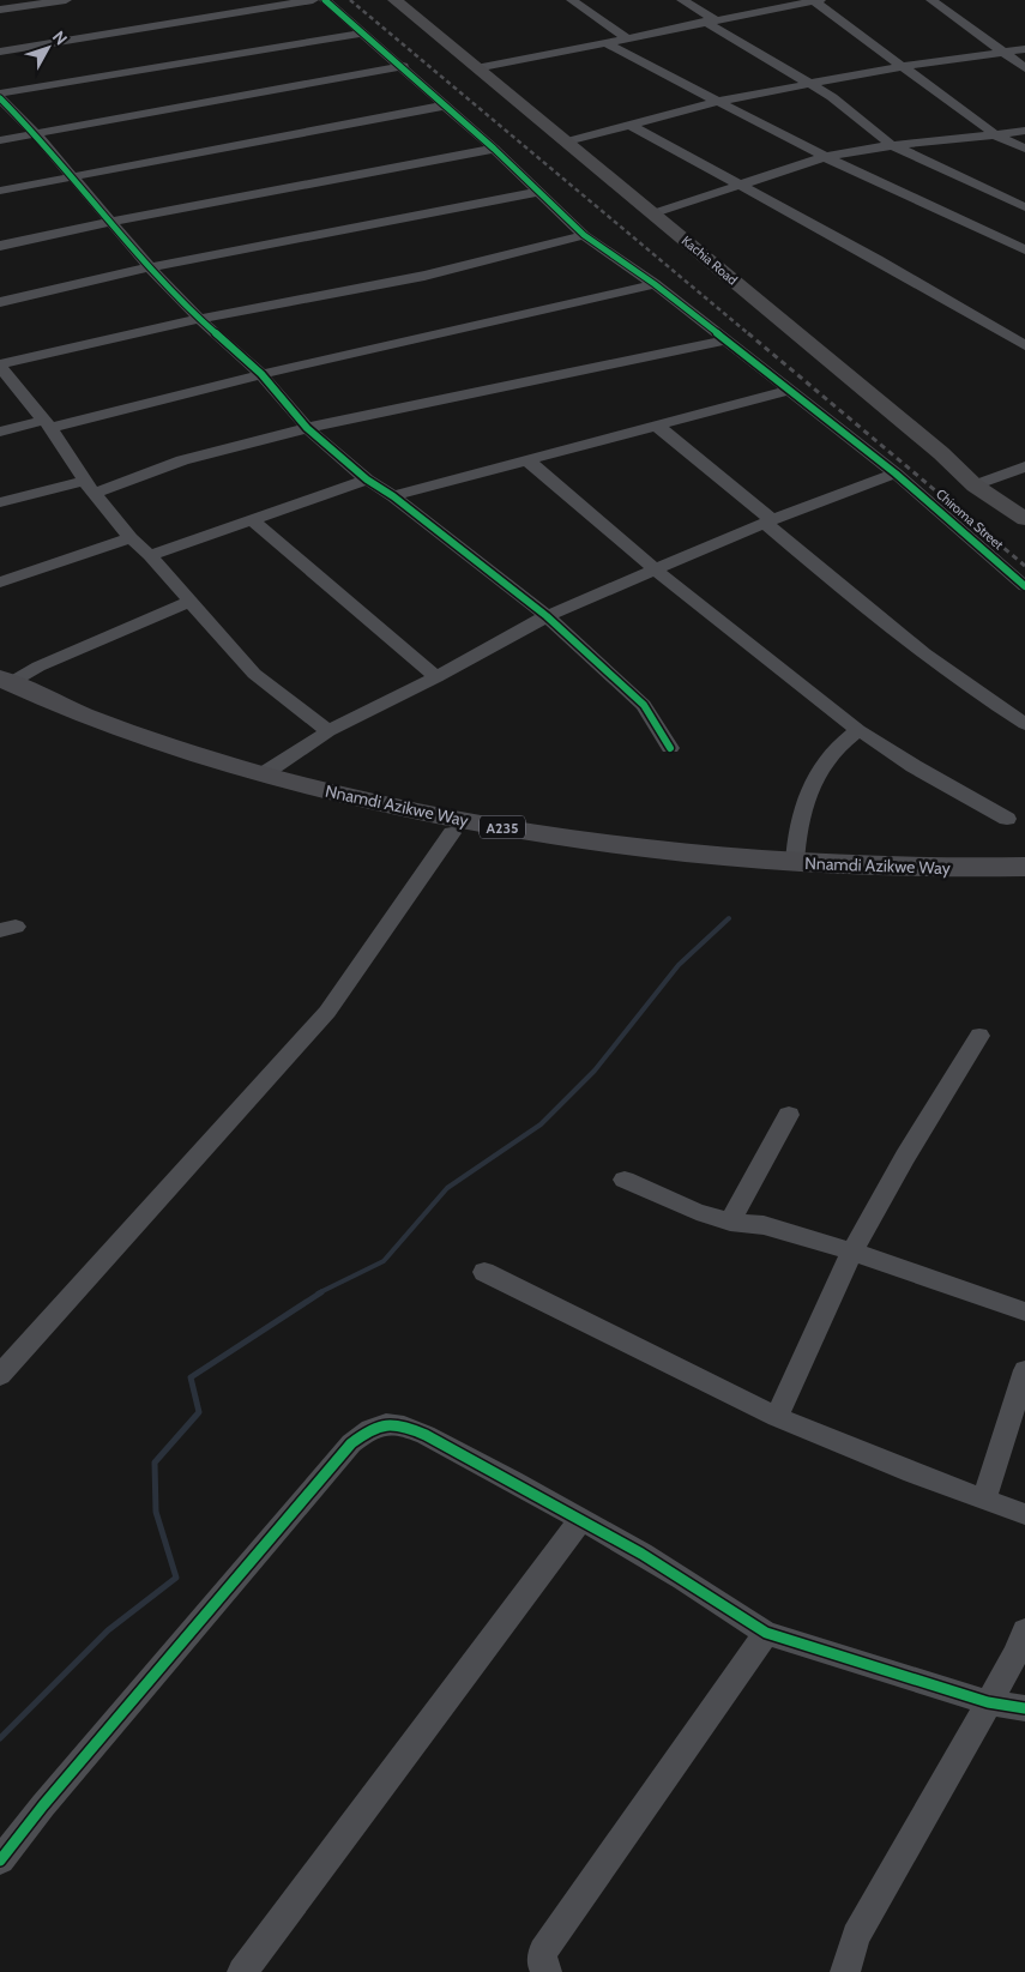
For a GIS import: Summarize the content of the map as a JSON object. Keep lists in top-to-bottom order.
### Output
{
  "streets": {
    "highway": ["Nnamdi Azikwe Way", "A235"],
    "main road": ["Kachia Road"],
    "street": ["Chiroma Street"]
  },
  "north": "top right"
}
